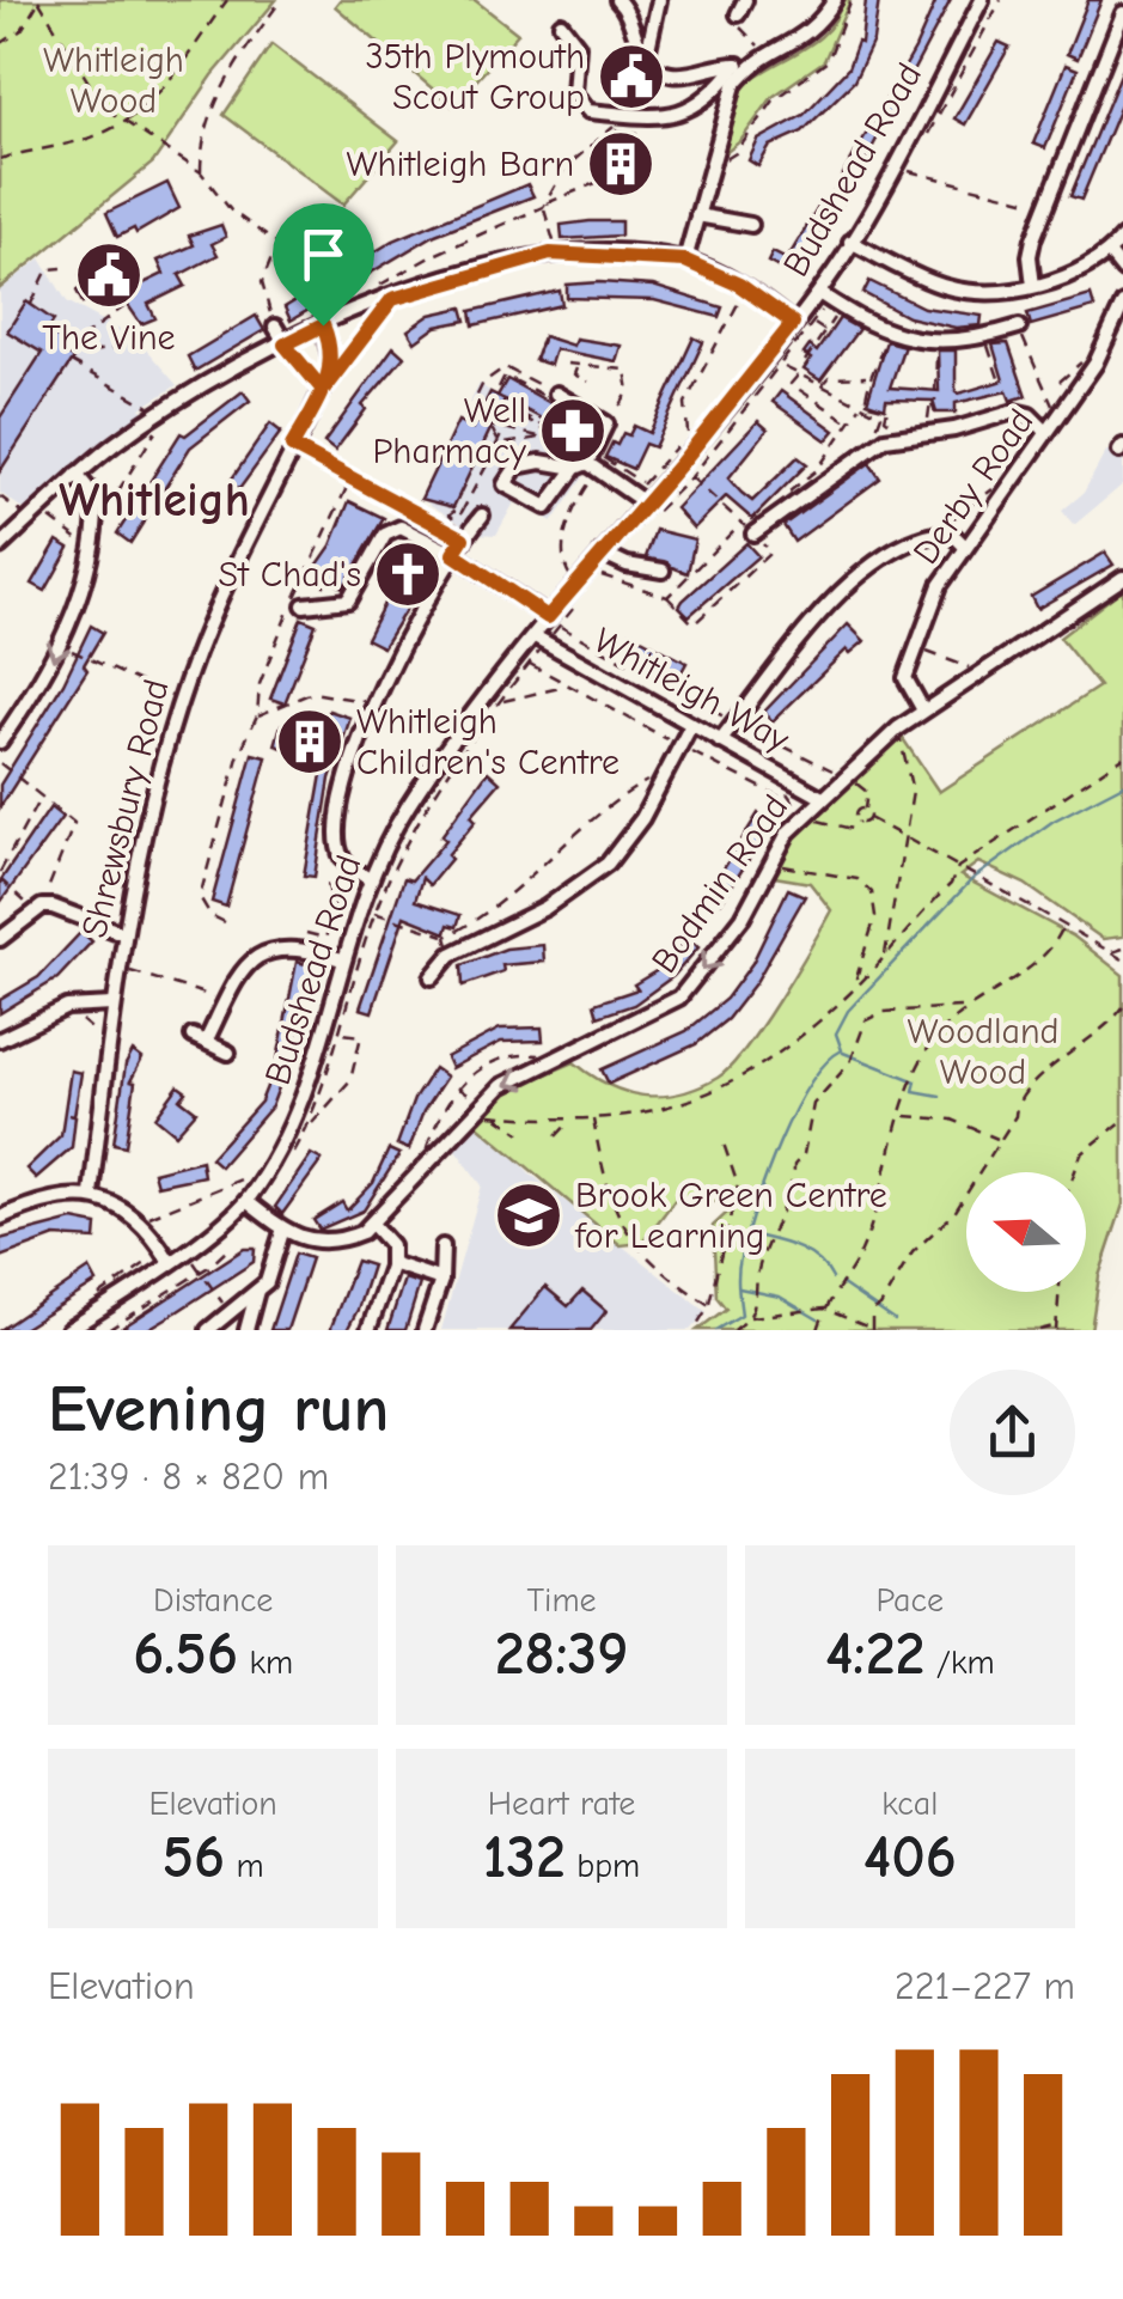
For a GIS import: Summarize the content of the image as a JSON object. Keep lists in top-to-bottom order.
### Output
{
  "streets": {
    "street": [
      "Budshead Road",
      "Derby Road",
      "Whitleigh Way",
      "Shrewsbury Road",
      "Bodmin Road"
    ]
  },
  "crossings": [
    ["Budshead Road", "Whitleigh Way"],
    ["Derby Road", "Bodmin Road"],
    ["Whitleigh Way", "Bodmin Road"]
  ],
  "districts": ["Whitleigh"],
  "parks": ["Whitleigh Wood", "Woodland Wood"],
  "places": {
    "public building": ["35th Plymouth Scout Group", "The Vine"],
    "building": ["Whitleigh Barn", "Whitleigh Children's Centre"],
    "pharmacy": ["Well Pharmacy"],
    "church": ["St Chad's"],
    "school or university": ["Brook Green Centre for Learning"]
  },
  "north": "left",
  "page": {
    "heading": ["Evening run", "21:39 · 8 × 820 m"],
    "stats": [
      ["Distance", "6.56 km"],
      ["Time", "28:39"],
      ["Pace", "4:22 /km"],
      ["Elevation", "56 m"],
      ["Heart rate", "132 bpm"],
      ["kcal", "406"]
    ],
    "chart": ["Elevation", "221–227 m"]
  }
}
